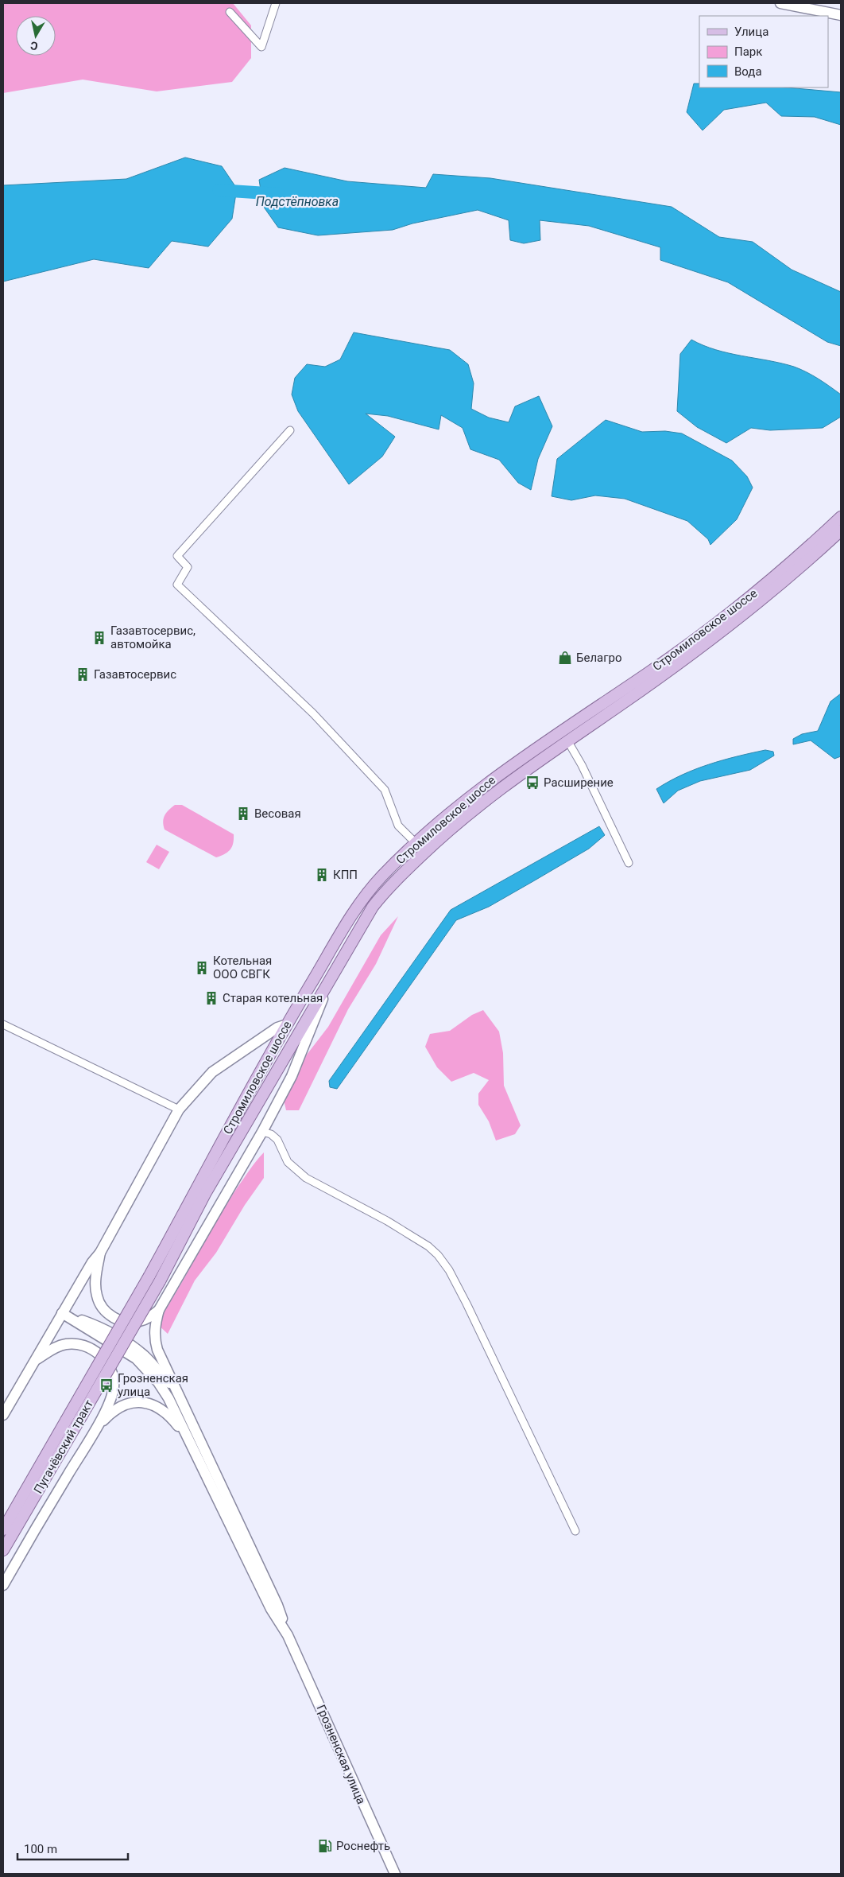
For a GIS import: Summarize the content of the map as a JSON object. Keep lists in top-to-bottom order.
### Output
{
  "streets": {
    "main road": ["Стромиловское шоссе", "Пугачёвский тракт", "Грозненская улица"]
  },
  "crossings": [
    ["Стромиловское шоссе", "Пугачёвский тракт"]
  ],
  "water": ["Подстёпновка"],
  "places": {
    "building": [
      "Газавтосервис, автомойка",
      "Газавтосервис",
      "Весовая",
      "КПП",
      "Котельная ООО СВГК",
      "Старая котельная"
    ],
    "shop": ["Белагро"],
    "bus stop": ["Расширение", "Грозненская улица"],
    "fuel station": ["Роснефть"]
  },
  "legend": ["Улица", "Парк", "Вода"],
  "scale_bar": "100 m",
  "north": "bottom"
}
